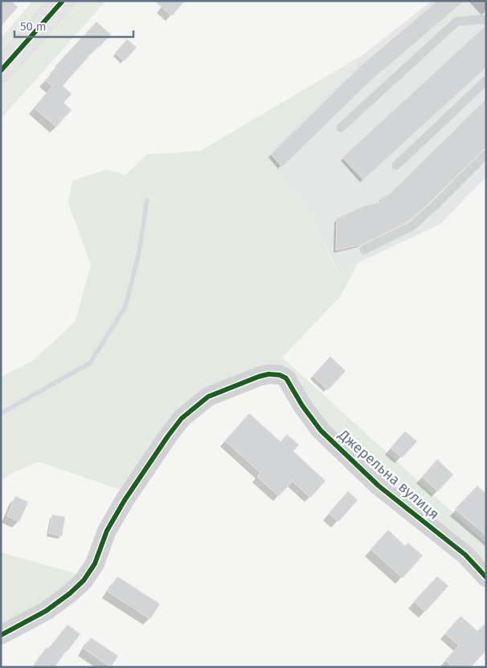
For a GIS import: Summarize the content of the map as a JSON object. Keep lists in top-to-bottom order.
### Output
{
  "streets": {
    "street": ["Джерельна вулиця"]
  },
  "scale_bar": "50 m"
}
